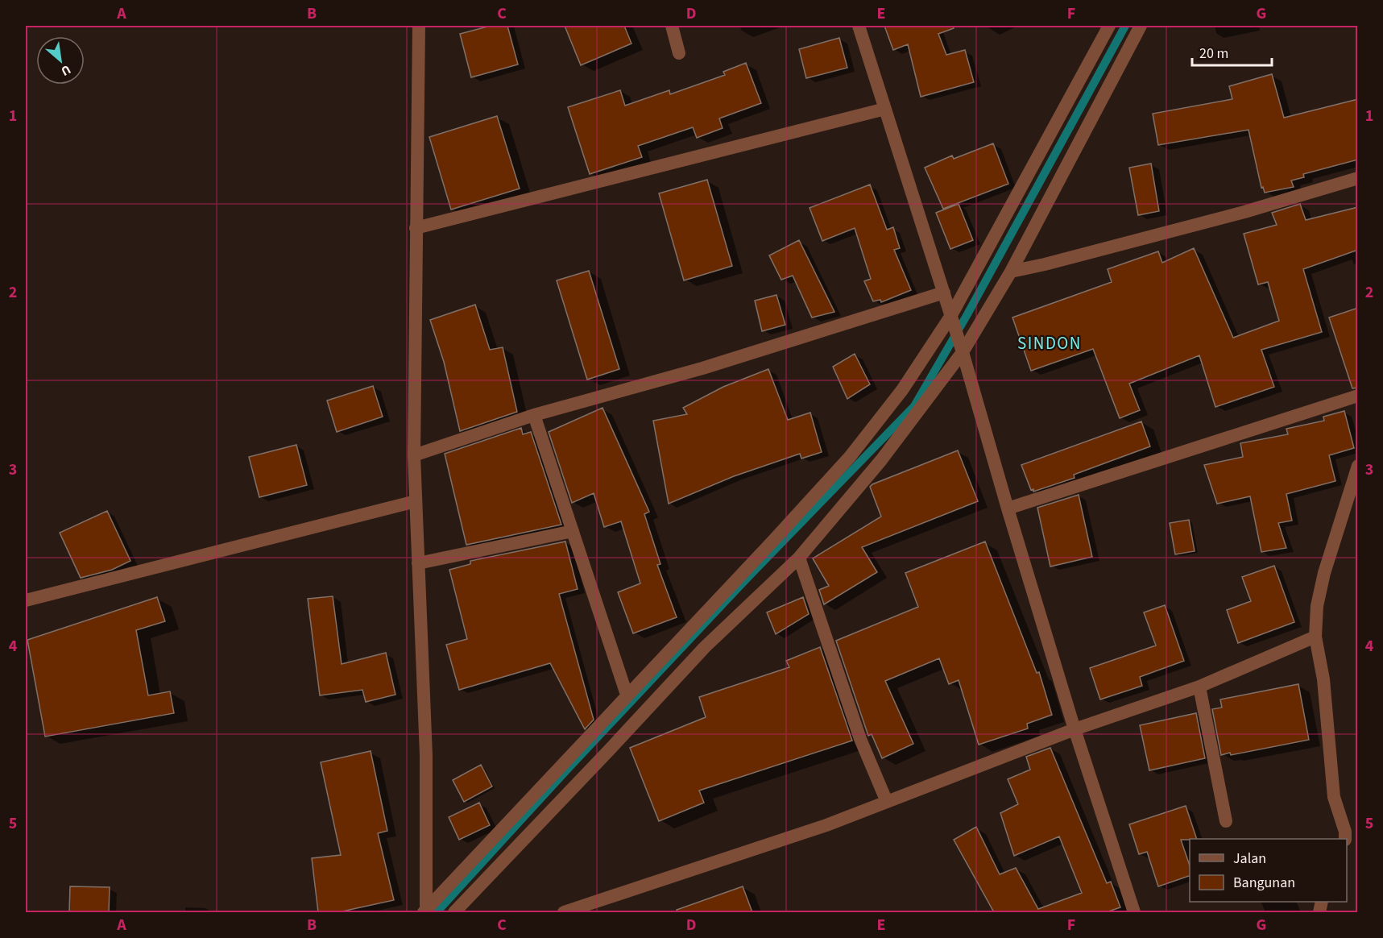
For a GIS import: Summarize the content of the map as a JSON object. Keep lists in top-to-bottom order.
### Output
{
  "districts": ["SINDON"],
  "legend": ["Jalan", "Bangunan"],
  "scale_bar": "20 m",
  "north": "bottom right",
  "grid": {
    "columns": [
      "A",
      "B",
      "C",
      "D",
      "E",
      "F",
      "G"
    ],
    "rows": [
      "1",
      "2",
      "3",
      "4",
      "5"
    ]
  }
}
